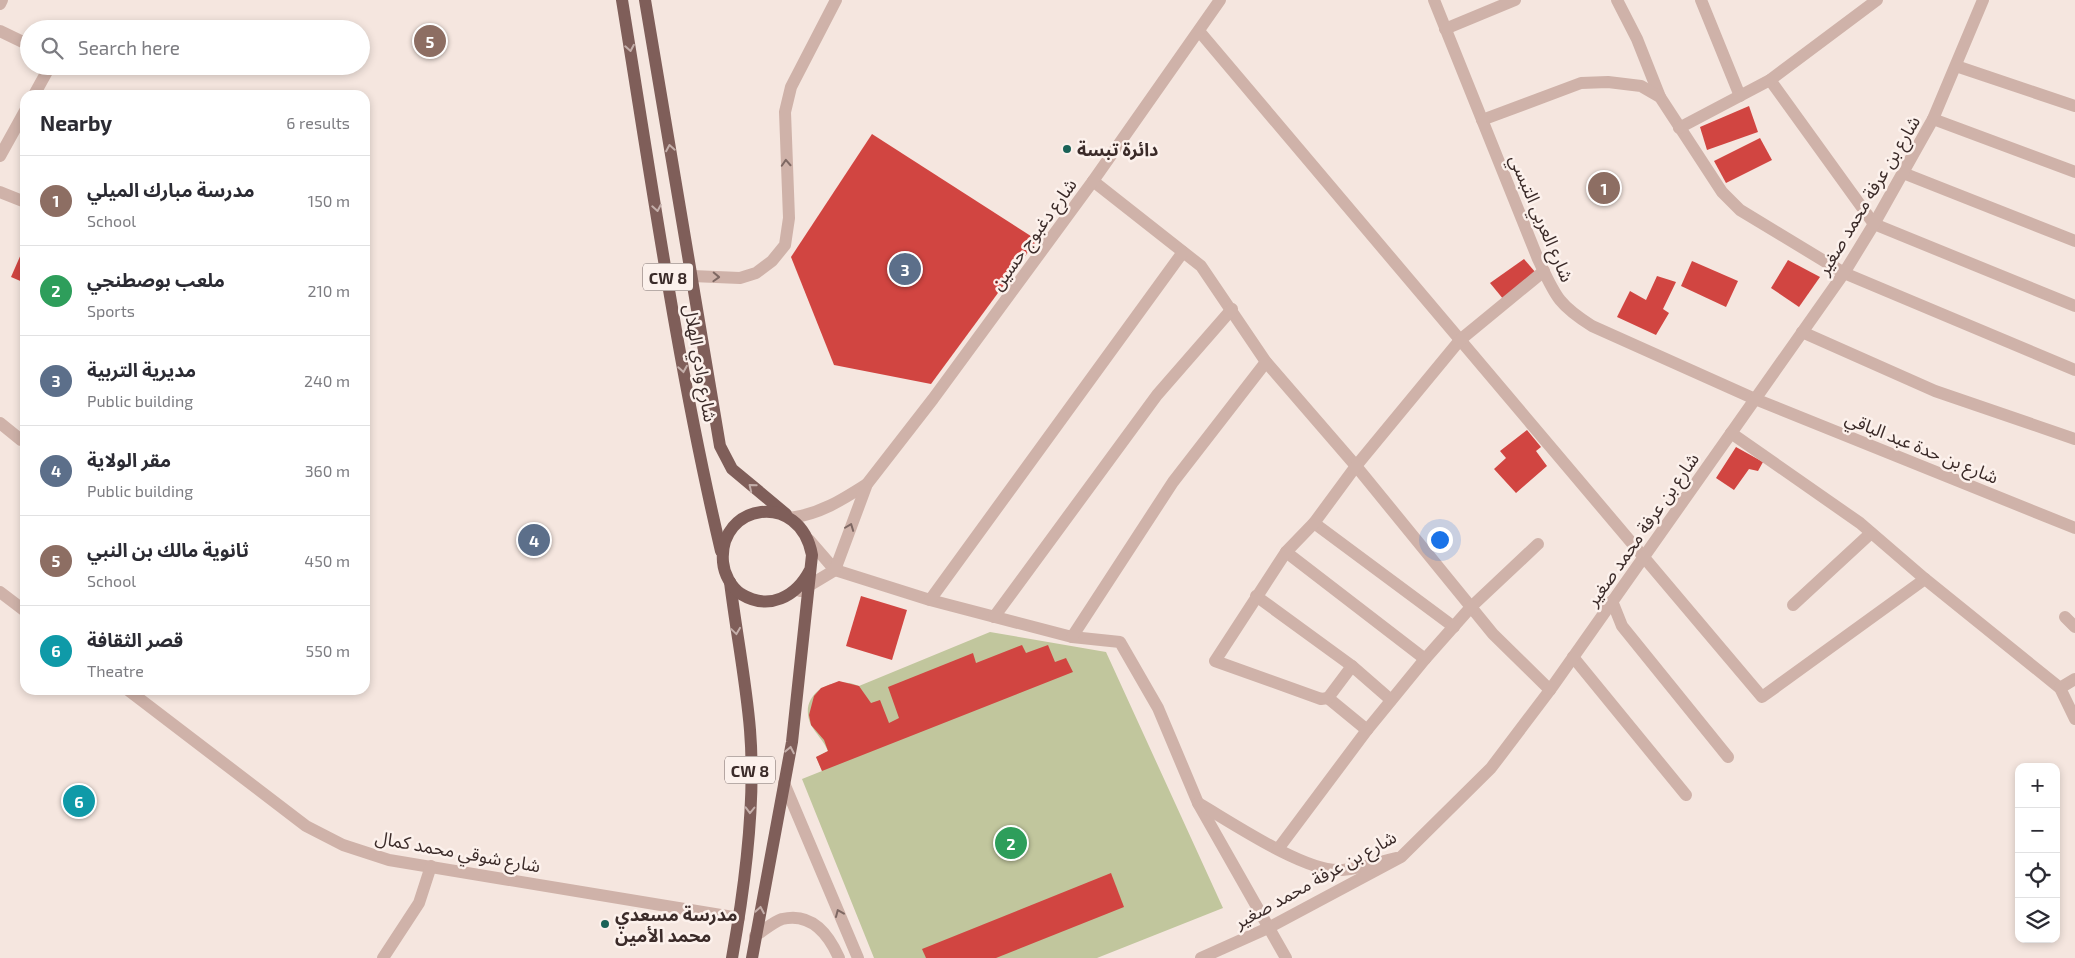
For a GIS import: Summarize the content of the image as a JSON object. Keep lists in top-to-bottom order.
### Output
{
  "streets": {
    "main road": ["CW 8", "شارع وادي الهلال"],
    "street": [
      "شارع بن عرفة محمد صغير",
      "شارع العربي التبسي",
      "شارع دغبوج حسين",
      "شارع بن حدة عبد الباقي",
      "شارع شوقي محمد كمال"
    ]
  },
  "crossings": [
    ["شارع بن عرفة محمد صغير", "شارع العربي التبسي"],
    ["شارع بن عرفة محمد صغير", "شارع بن حدة عبد الباقي"],
    ["شارع العربي التبسي", "شارع بن حدة عبد الباقي"],
    ["CW 8", "شارع وادي الهلال"],
    ["CW 8", "شارع شوقي محمد كمال"]
  ],
  "places": ["دائرة تبسة", "مدرسة مسعدي محمد الأمين"],
  "page": {
    "search": "Search here",
    "pins": [
      "5",
      "1",
      "3",
      "4",
      "6",
      "2"
    ],
    "heading": ["Nearby", "6 results"],
    "list": [
      {
        "mark": "1",
        "name": "مدرسة مبارك الميلي",
        "note": "School",
        "value": "150 m"
      },
      {
        "mark": "2",
        "name": "ملعب بوصطنجي",
        "note": "Sports",
        "value": "210 m"
      },
      {
        "mark": "3",
        "name": "مديرية التربية",
        "note": "Public building",
        "value": "240 m"
      },
      {
        "mark": "4",
        "name": "مقر الولاية",
        "note": "Public building",
        "value": "360 m"
      },
      {
        "mark": "5",
        "name": "ثانوية مالك بن النبي",
        "note": "School",
        "value": "450 m"
      },
      {
        "mark": "6",
        "name": "قصر الثقافة",
        "note": "Theatre",
        "value": "550 m"
      }
    ],
    "map_buttons": ["+", "−"]
  }
}
